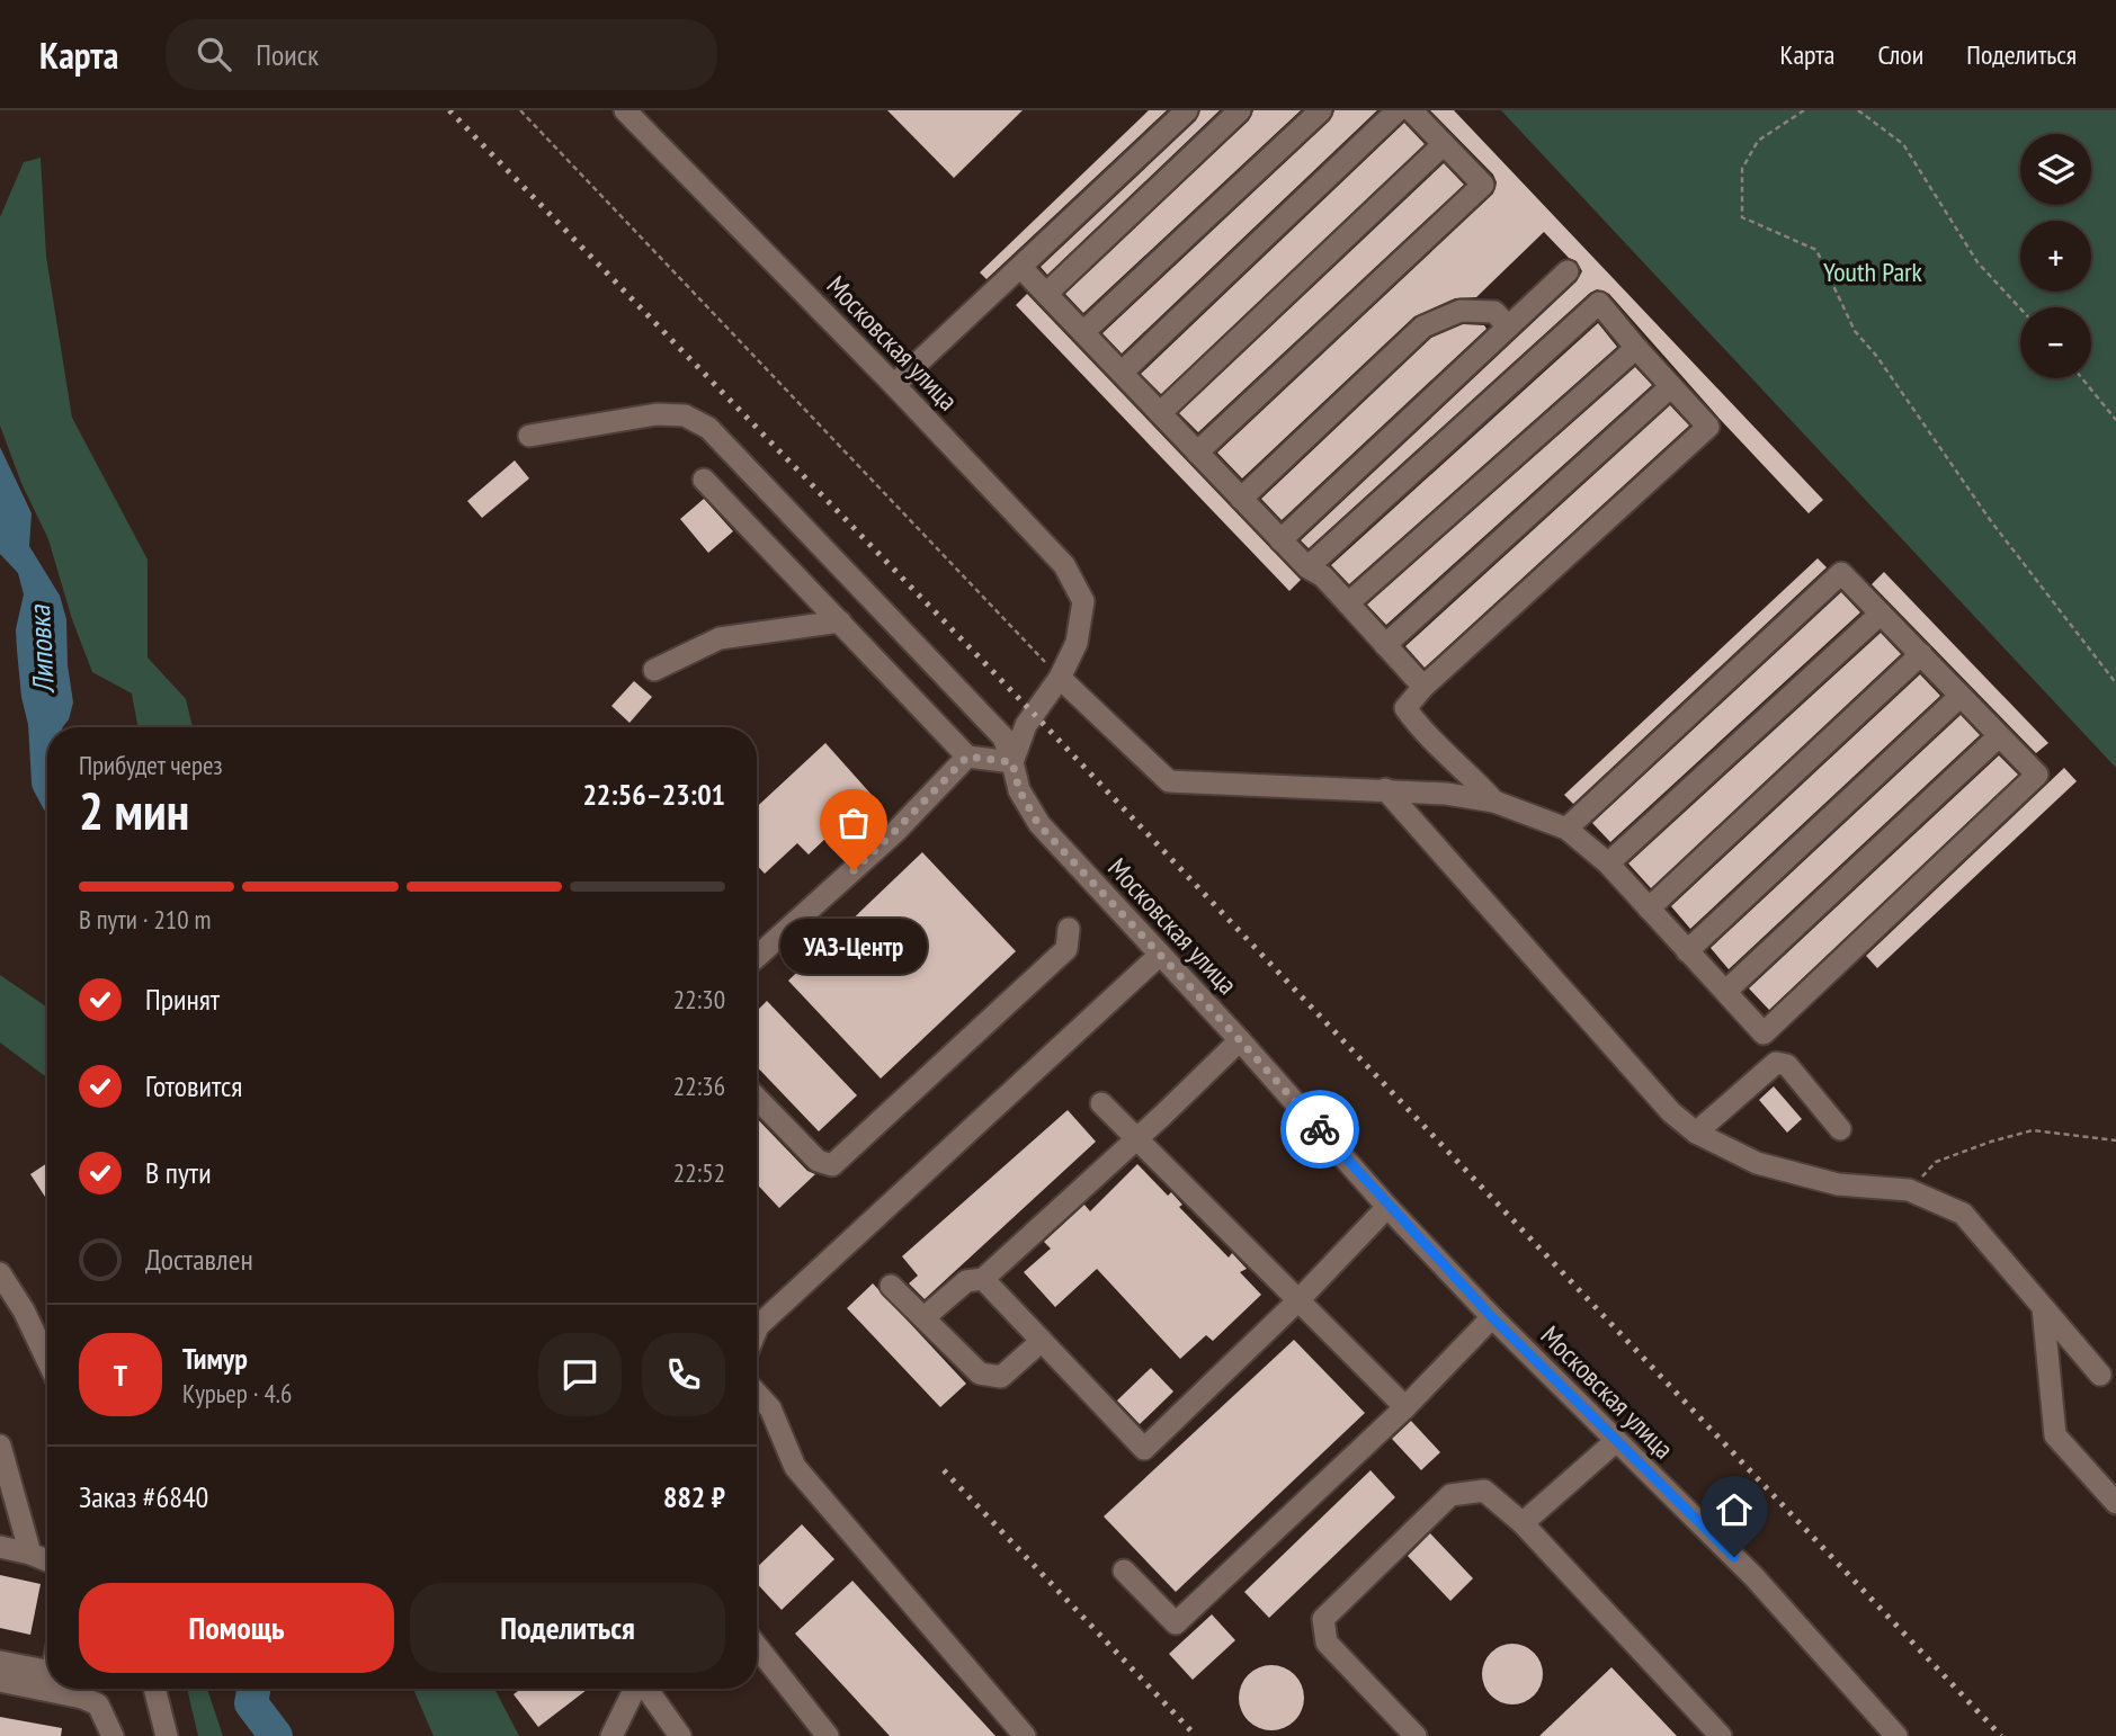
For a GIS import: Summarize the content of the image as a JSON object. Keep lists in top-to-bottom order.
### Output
{
  "streets": {
    "street": ["Московская улица"]
  },
  "water": ["Липовка"],
  "parks": ["Youth Park"],
  "places": ["УАЗ-Центр"],
  "page": {
    "header": "Карта",
    "search": "Поиск",
    "nav": ["Карта", "Слои", "Поделиться"],
    "map_buttons": ["+", "−"],
    "heading": ["2 мин", "Прибудет через", "22:56–23:01"],
    "panel": [
      "Тимур",
      "Курьер · 4.6",
      "Заказ #6840",
      "882 ₽"
    ],
    "bar": "В пути · 210 m",
    "bubble": "УАЗ-Центр",
    "list": [
      ["Принят", "22:30"],
      ["Готовится", "22:36"],
      ["В пути", "22:52"],
      "Доставлен"
    ],
    "round": "Т",
    "buttons": ["Помощь", "Поделиться"]
  }
}
